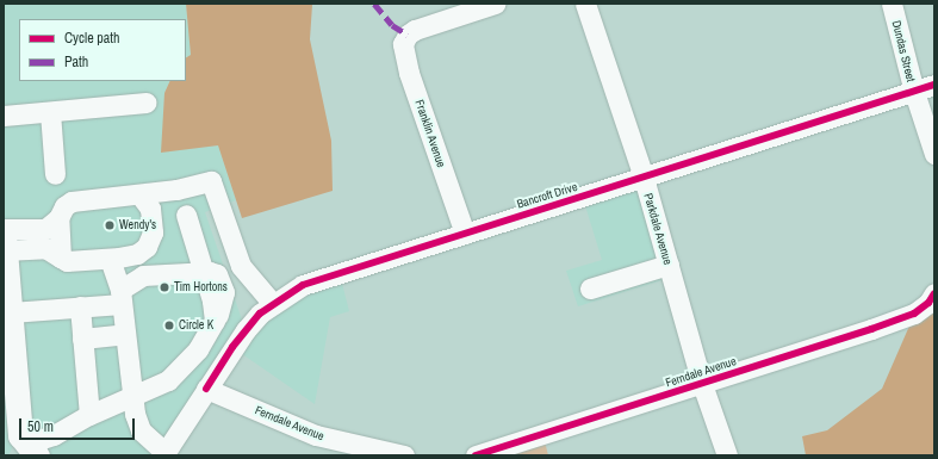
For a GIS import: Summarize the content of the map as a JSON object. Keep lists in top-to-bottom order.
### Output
{
  "streets": {
    "street": [
      "Dundas Street",
      "Franklin Avenue",
      "Bancroft Drive",
      "Parkdale Avenue",
      "Ferndale Avenue"
    ]
  },
  "crossings": [
    ["Dundas Street", "Bancroft Drive"],
    ["Franklin Avenue", "Bancroft Drive"],
    ["Bancroft Drive", "Parkdale Avenue"],
    ["Bancroft Drive", "Ferndale Avenue"],
    ["Parkdale Avenue", "Ferndale Avenue"]
  ],
  "places": ["Wendy's", "Tim Hortons", "Circle K"],
  "legend": ["Cycle path", "Path"],
  "scale_bar": "50 m"
}
